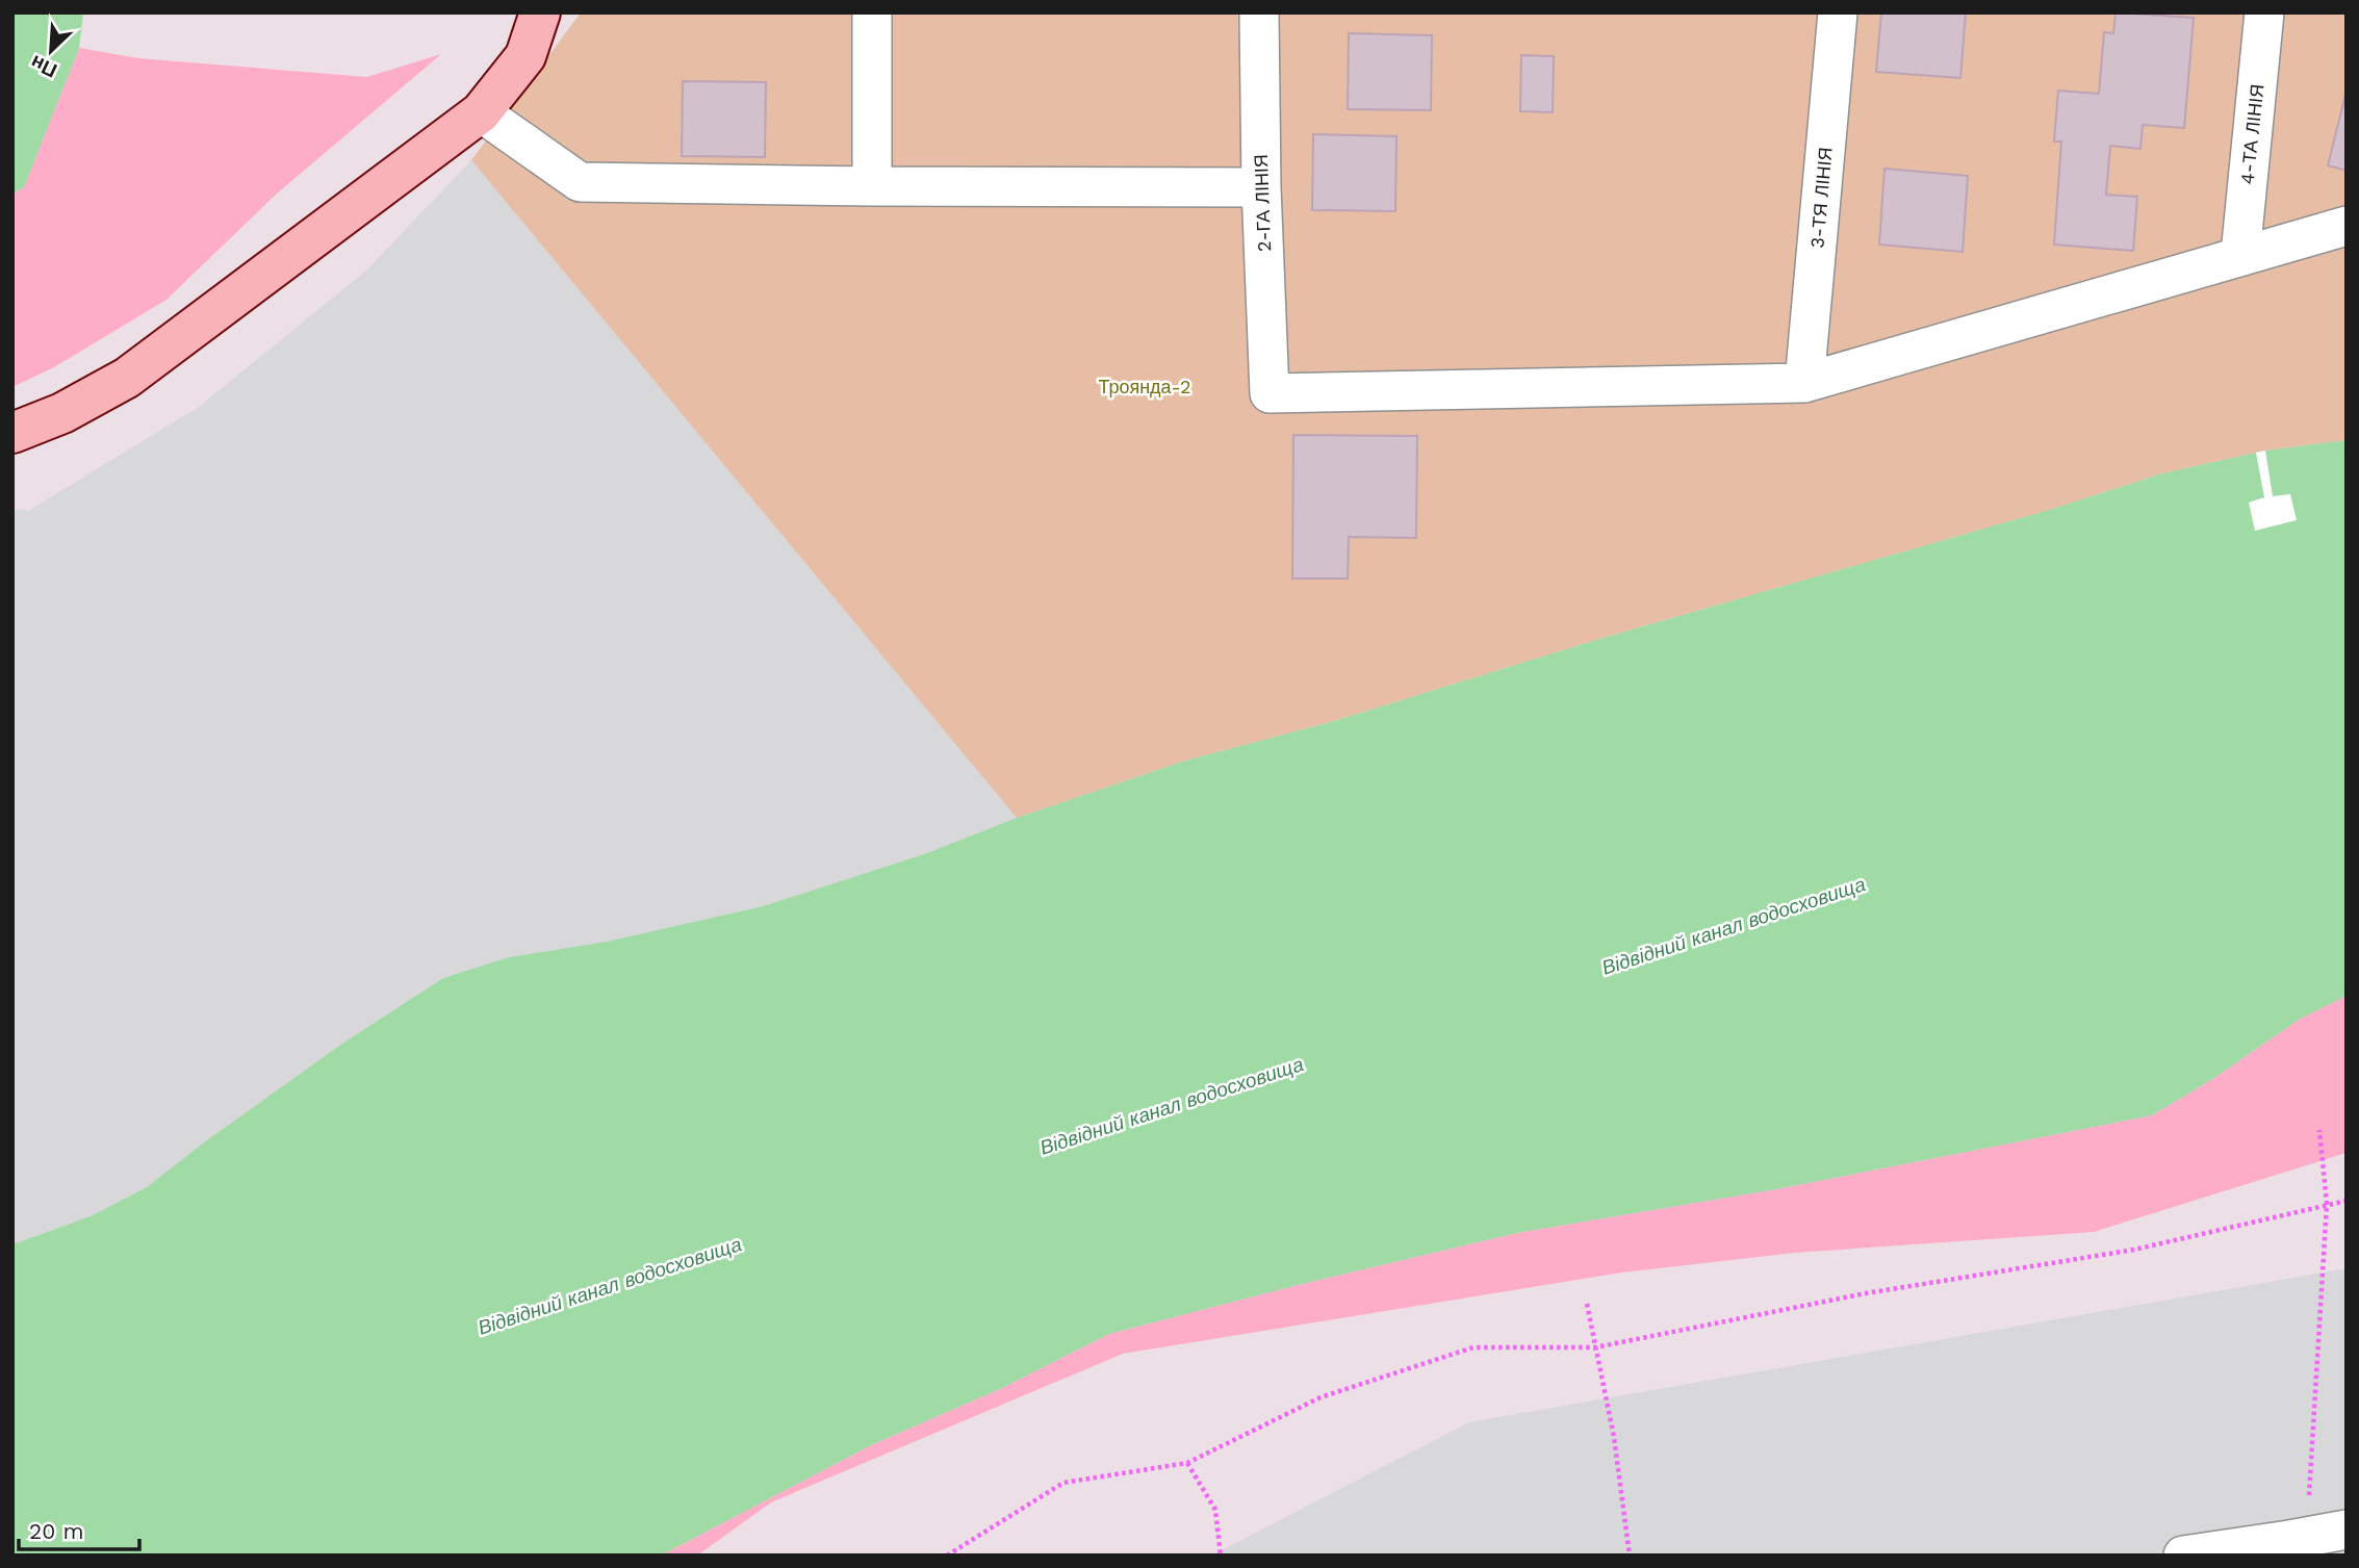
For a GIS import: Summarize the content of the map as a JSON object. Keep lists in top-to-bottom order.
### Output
{
  "streets": {
    "street": ["4-ТА ЛІНІЯ", "3-ТЯ ЛІНІЯ", "2-ГА ЛІНІЯ"]
  },
  "crossings": [
    ["3-ТЯ ЛІНІЯ", "2-ГА ЛІНІЯ"]
  ],
  "water": ["Відвідний канал водосховища"],
  "parks": ["Троянда-2"],
  "scale_bar": "20 m",
  "north": "bottom left"
}
